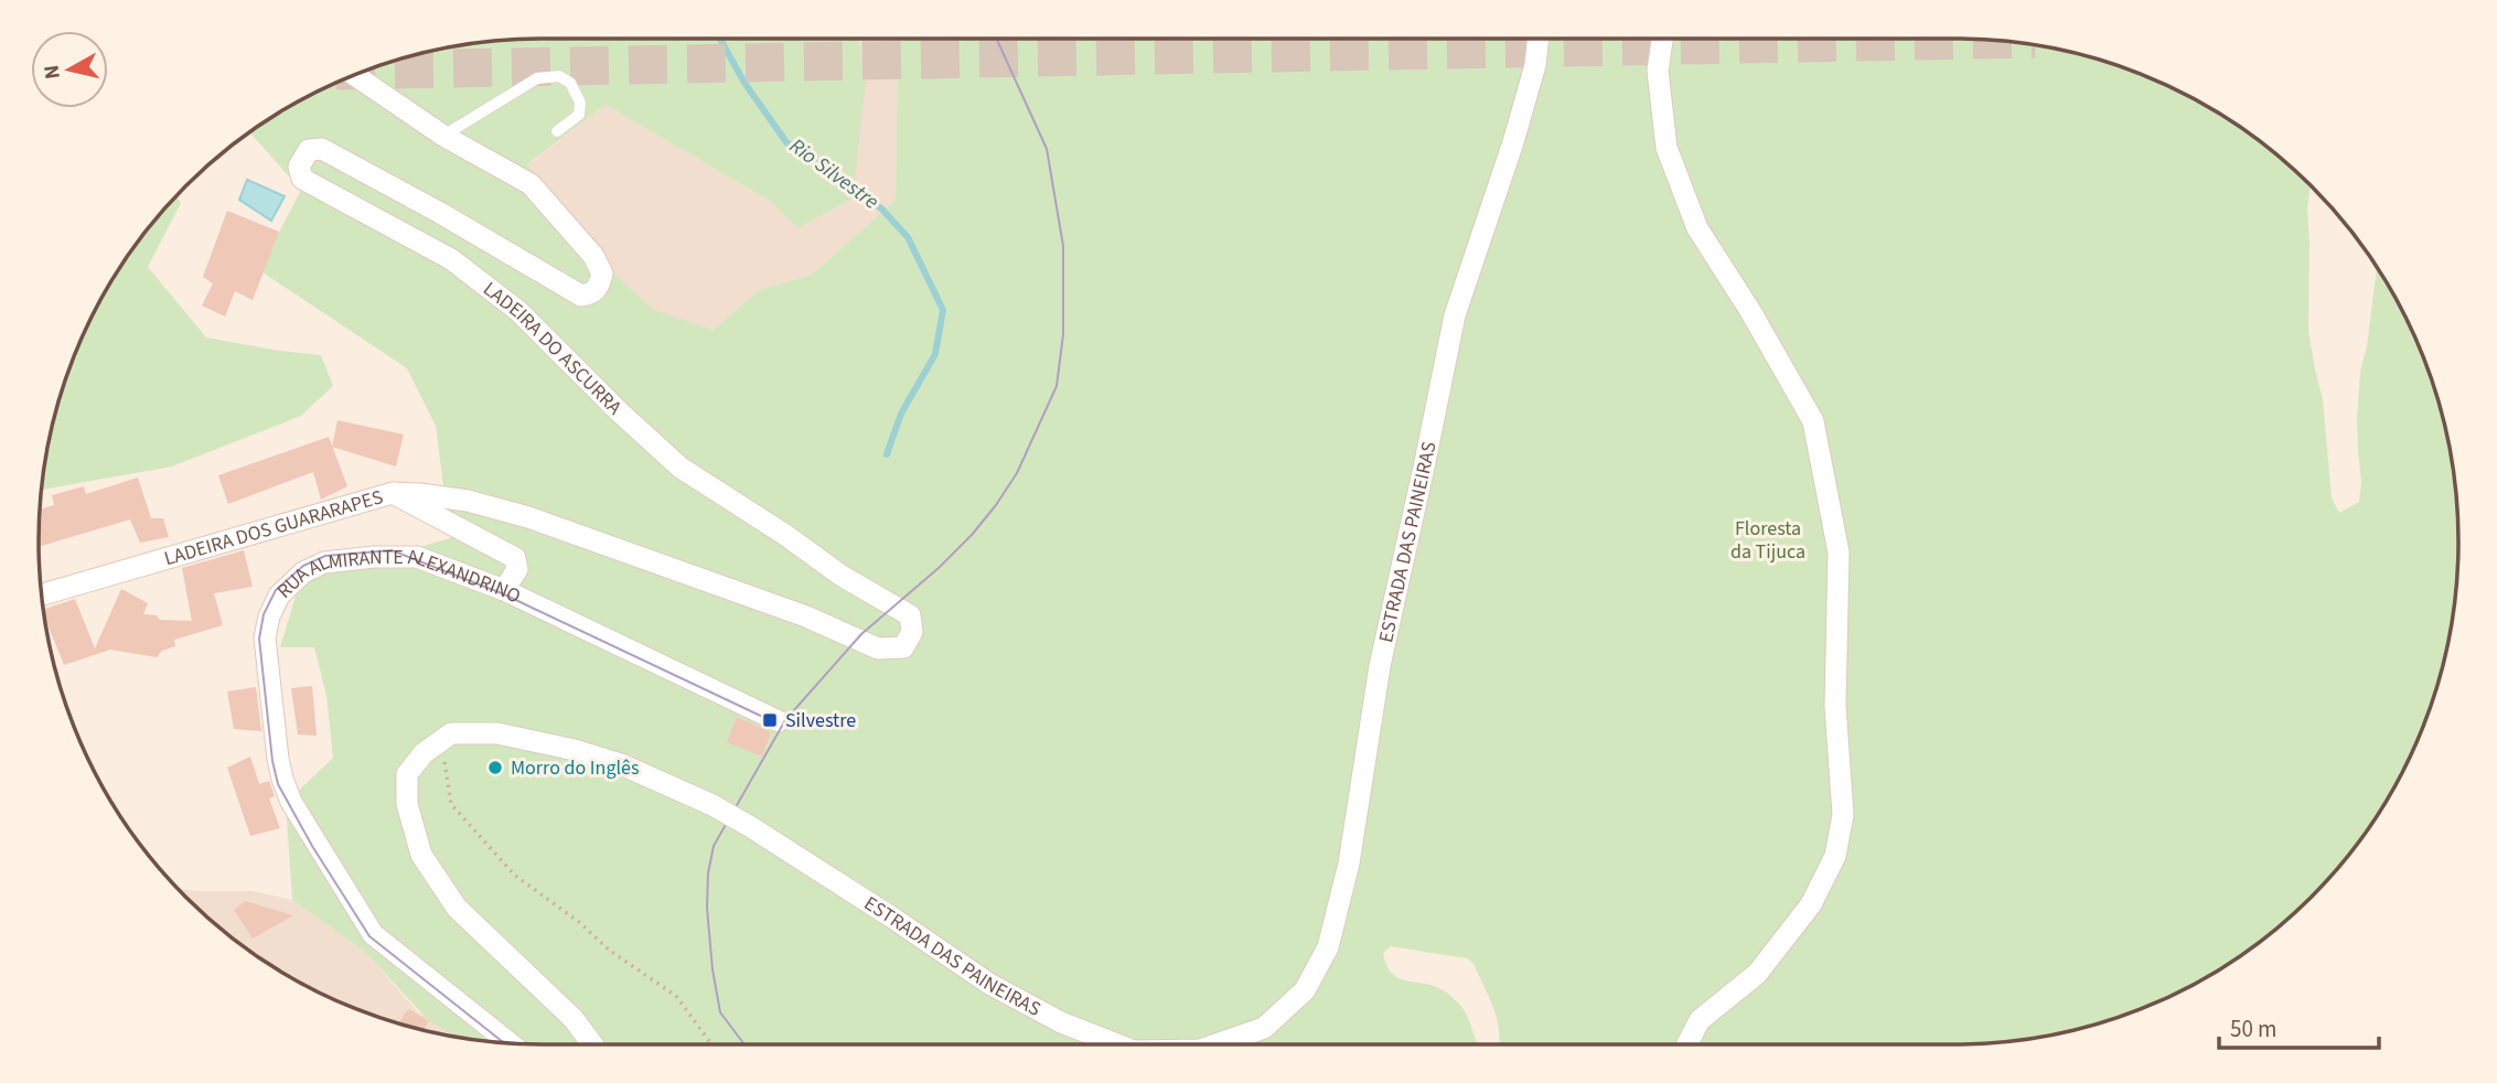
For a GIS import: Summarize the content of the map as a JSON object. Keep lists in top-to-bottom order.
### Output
{
  "streets": {
    "street": [
      "LADEIRA DO ASCURRA",
      "LADEIRA DOS GUARARAPES",
      "ESTRADA DAS PAINEIRAS",
      "RUA ALMIRANTE ALEXANDRINO"
    ]
  },
  "crossings": [
    ["LADEIRA DO ASCURRA", "LADEIRA DOS GUARARAPES"],
    ["LADEIRA DOS GUARARAPES", "RUA ALMIRANTE ALEXANDRINO"]
  ],
  "water": ["Rio Silvestre"],
  "parks": ["Floresta da Tijuca"],
  "places": {
    "transit": ["Silvestre"],
    "other": ["Morro do Inglês"]
  },
  "scale_bar": "50 m",
  "north": "left"
}
